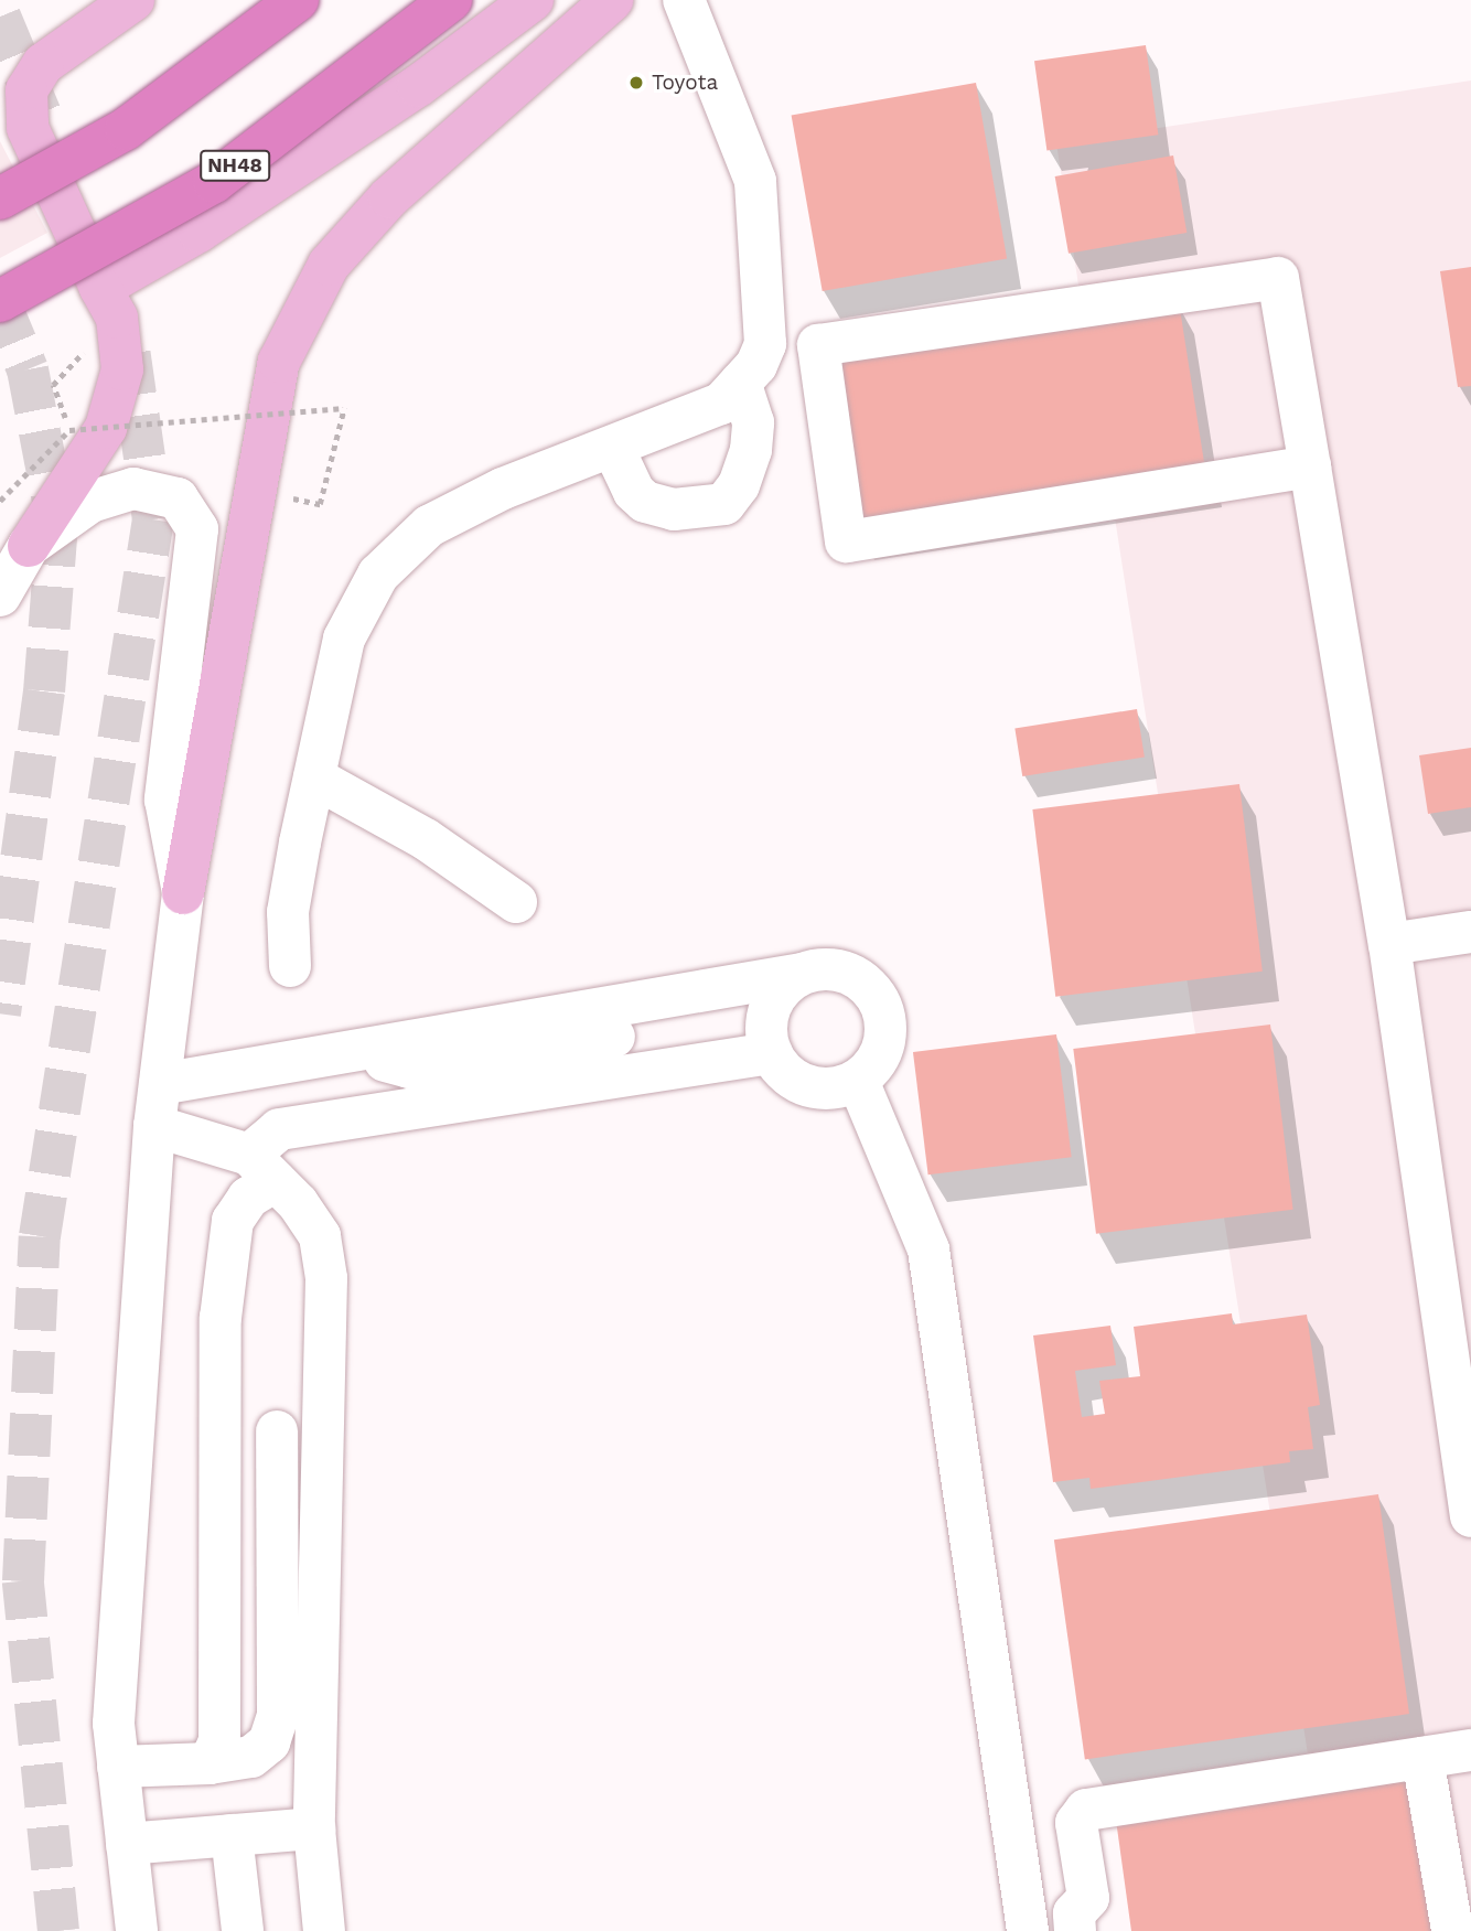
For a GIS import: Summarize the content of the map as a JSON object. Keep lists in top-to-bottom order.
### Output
{
  "streets": {
    "highway": ["NH48"]
  },
  "places": ["Toyota"]
}
